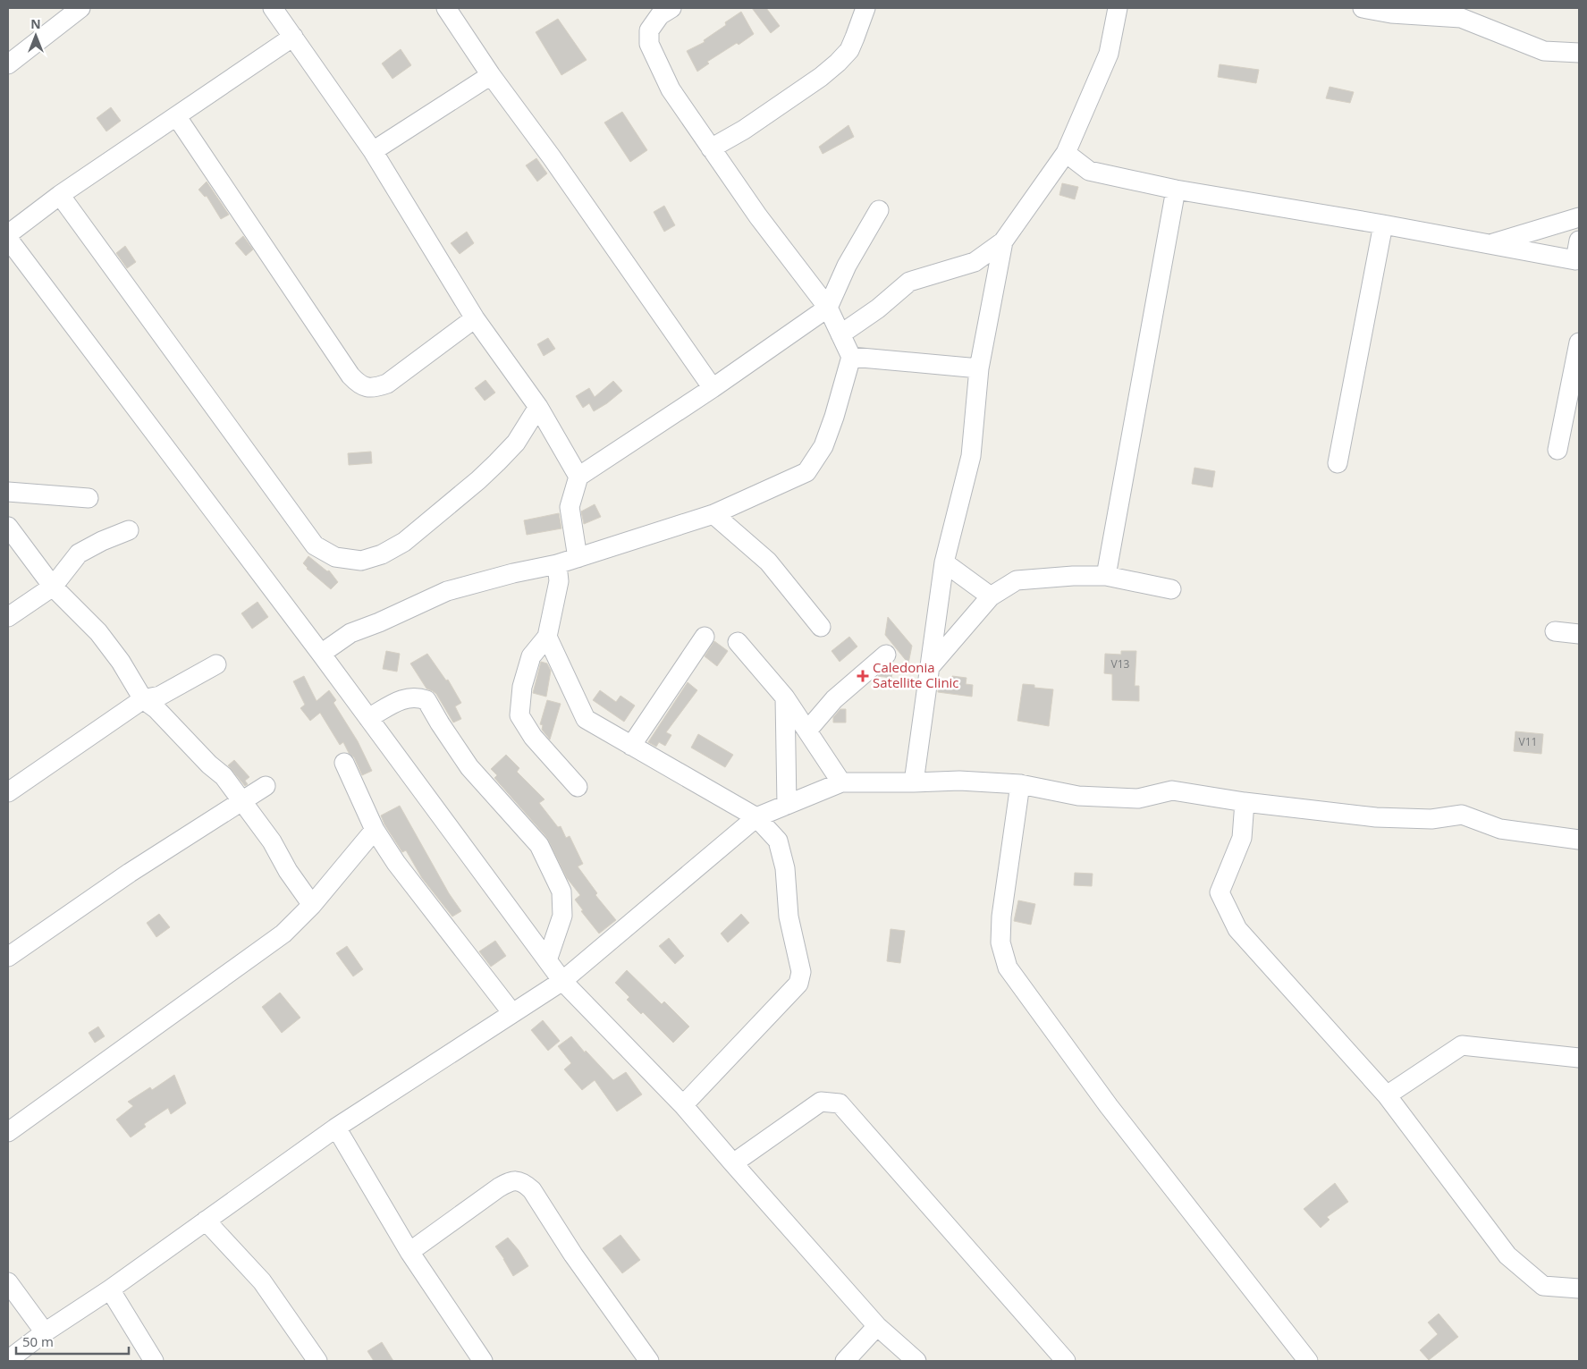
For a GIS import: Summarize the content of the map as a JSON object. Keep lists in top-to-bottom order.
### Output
{
  "places": {
    "health": ["Caledonia Satellite Clinic"]
  },
  "house_numbers": ["V13", "V11"],
  "scale_bar": "50 m",
  "north": "top"
}
